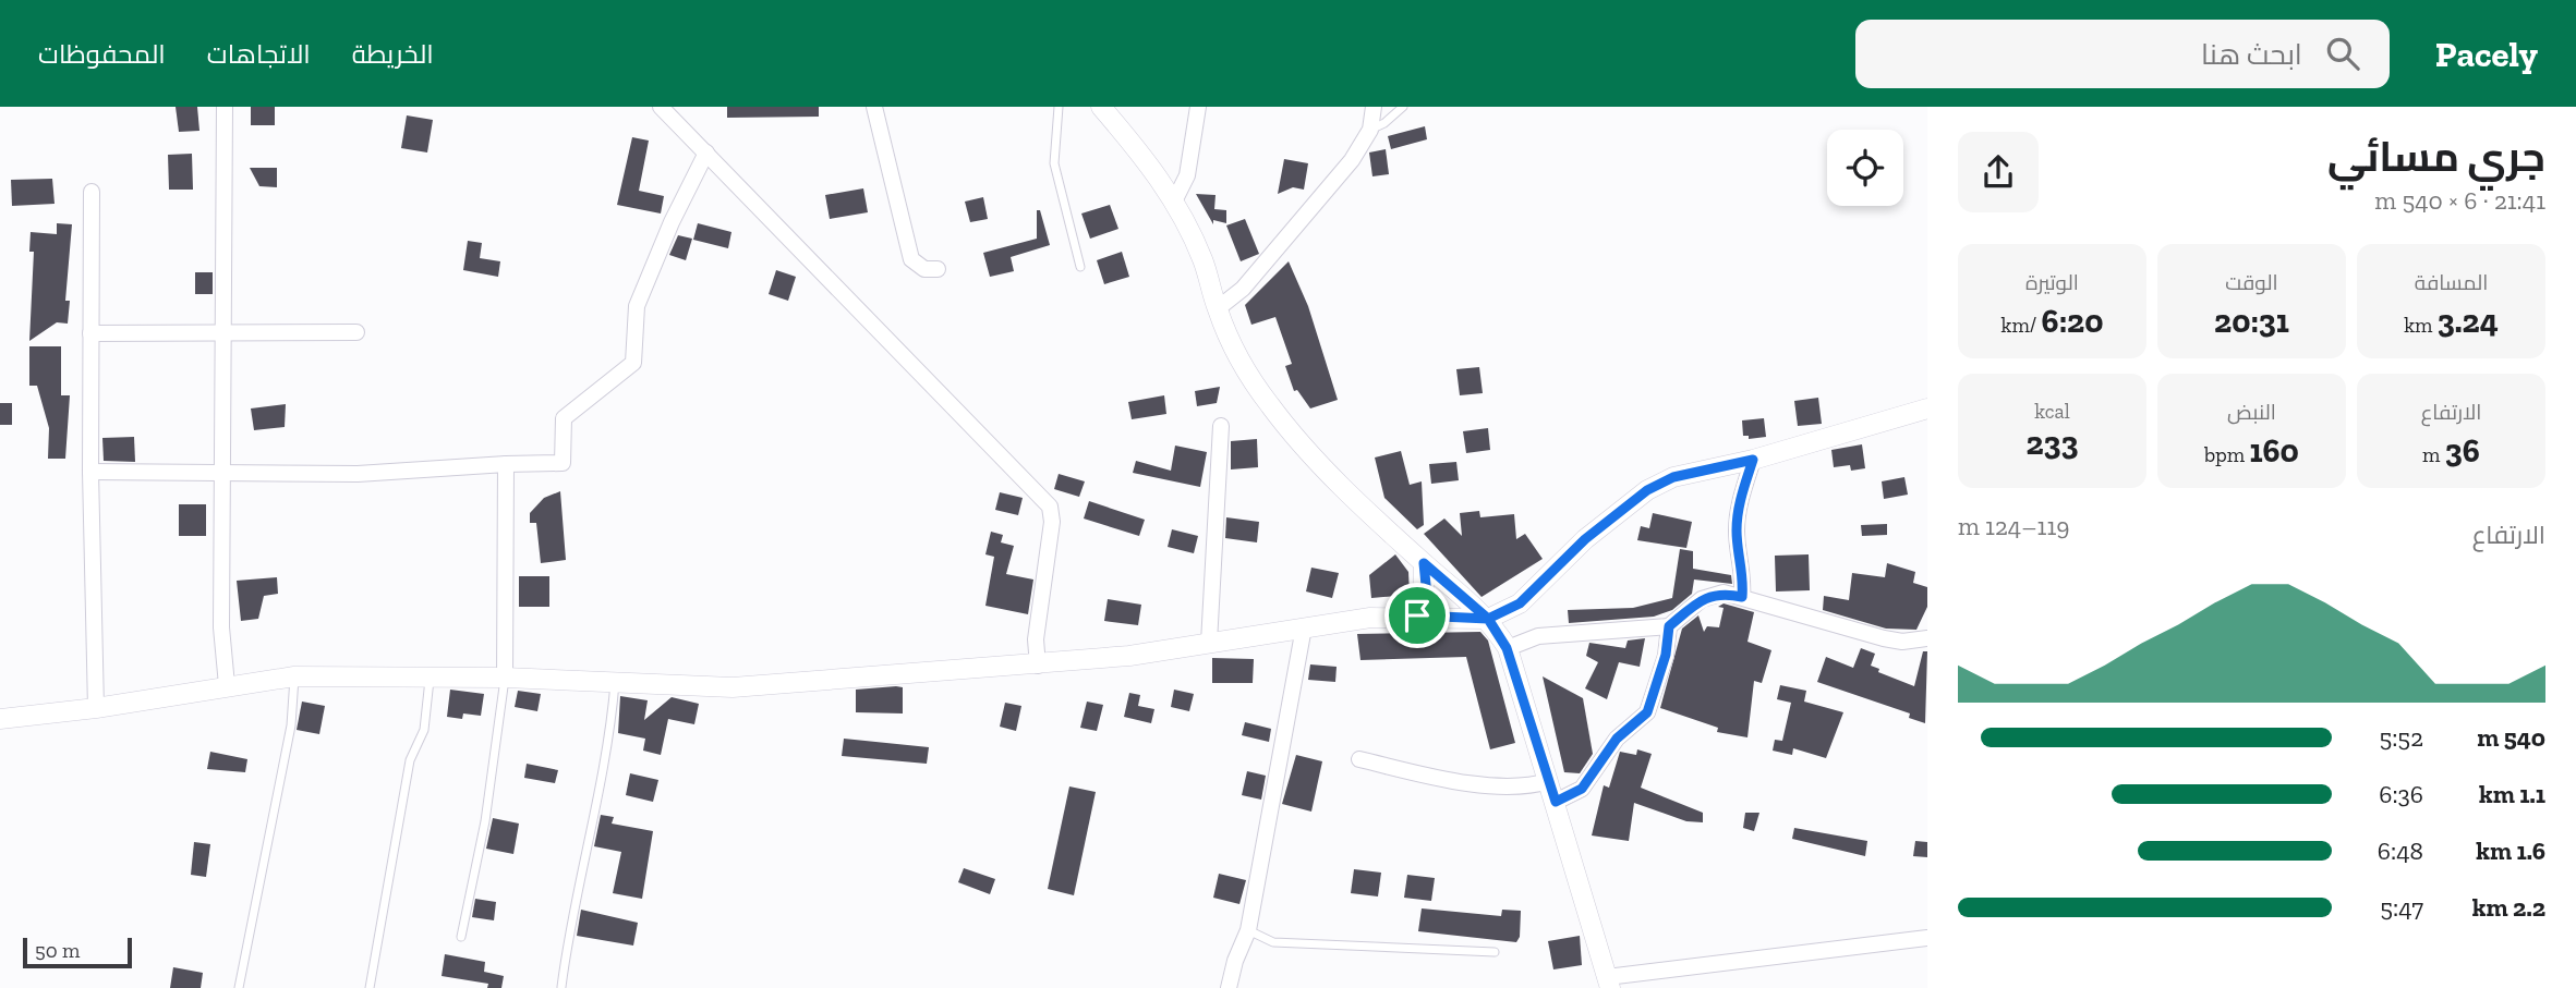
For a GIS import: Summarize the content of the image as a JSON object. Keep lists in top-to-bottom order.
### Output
{
  "scale_bar": "50 m",
  "page": {
    "header": "Pacely",
    "search": "ابحث هنا",
    "nav": ["الخريطة", "الاتجاهات", "المحفوظات"],
    "heading": ["جري مسائي", "21:41 · 6 × 540 m"],
    "stats": [
      ["المسافة", "3.24 km"],
      ["الوقت", "20:31"],
      ["الوتيرة", "6:20 /km"],
      ["الارتفاع", "36 m"],
      ["النبض", "160 bpm"],
      ["kcal", "233"]
    ],
    "chart": ["الارتفاع", "119–124 m"],
    "list": [
      {
        "name": "540 m",
        "note": "5:52"
      },
      {
        "name": "1.1 km",
        "note": "6:36"
      },
      {
        "name": "1.6 km",
        "note": "6:48"
      },
      {
        "name": "2.2 km",
        "note": "5:47"
      }
    ],
    "scale": "50 m"
  }
}
